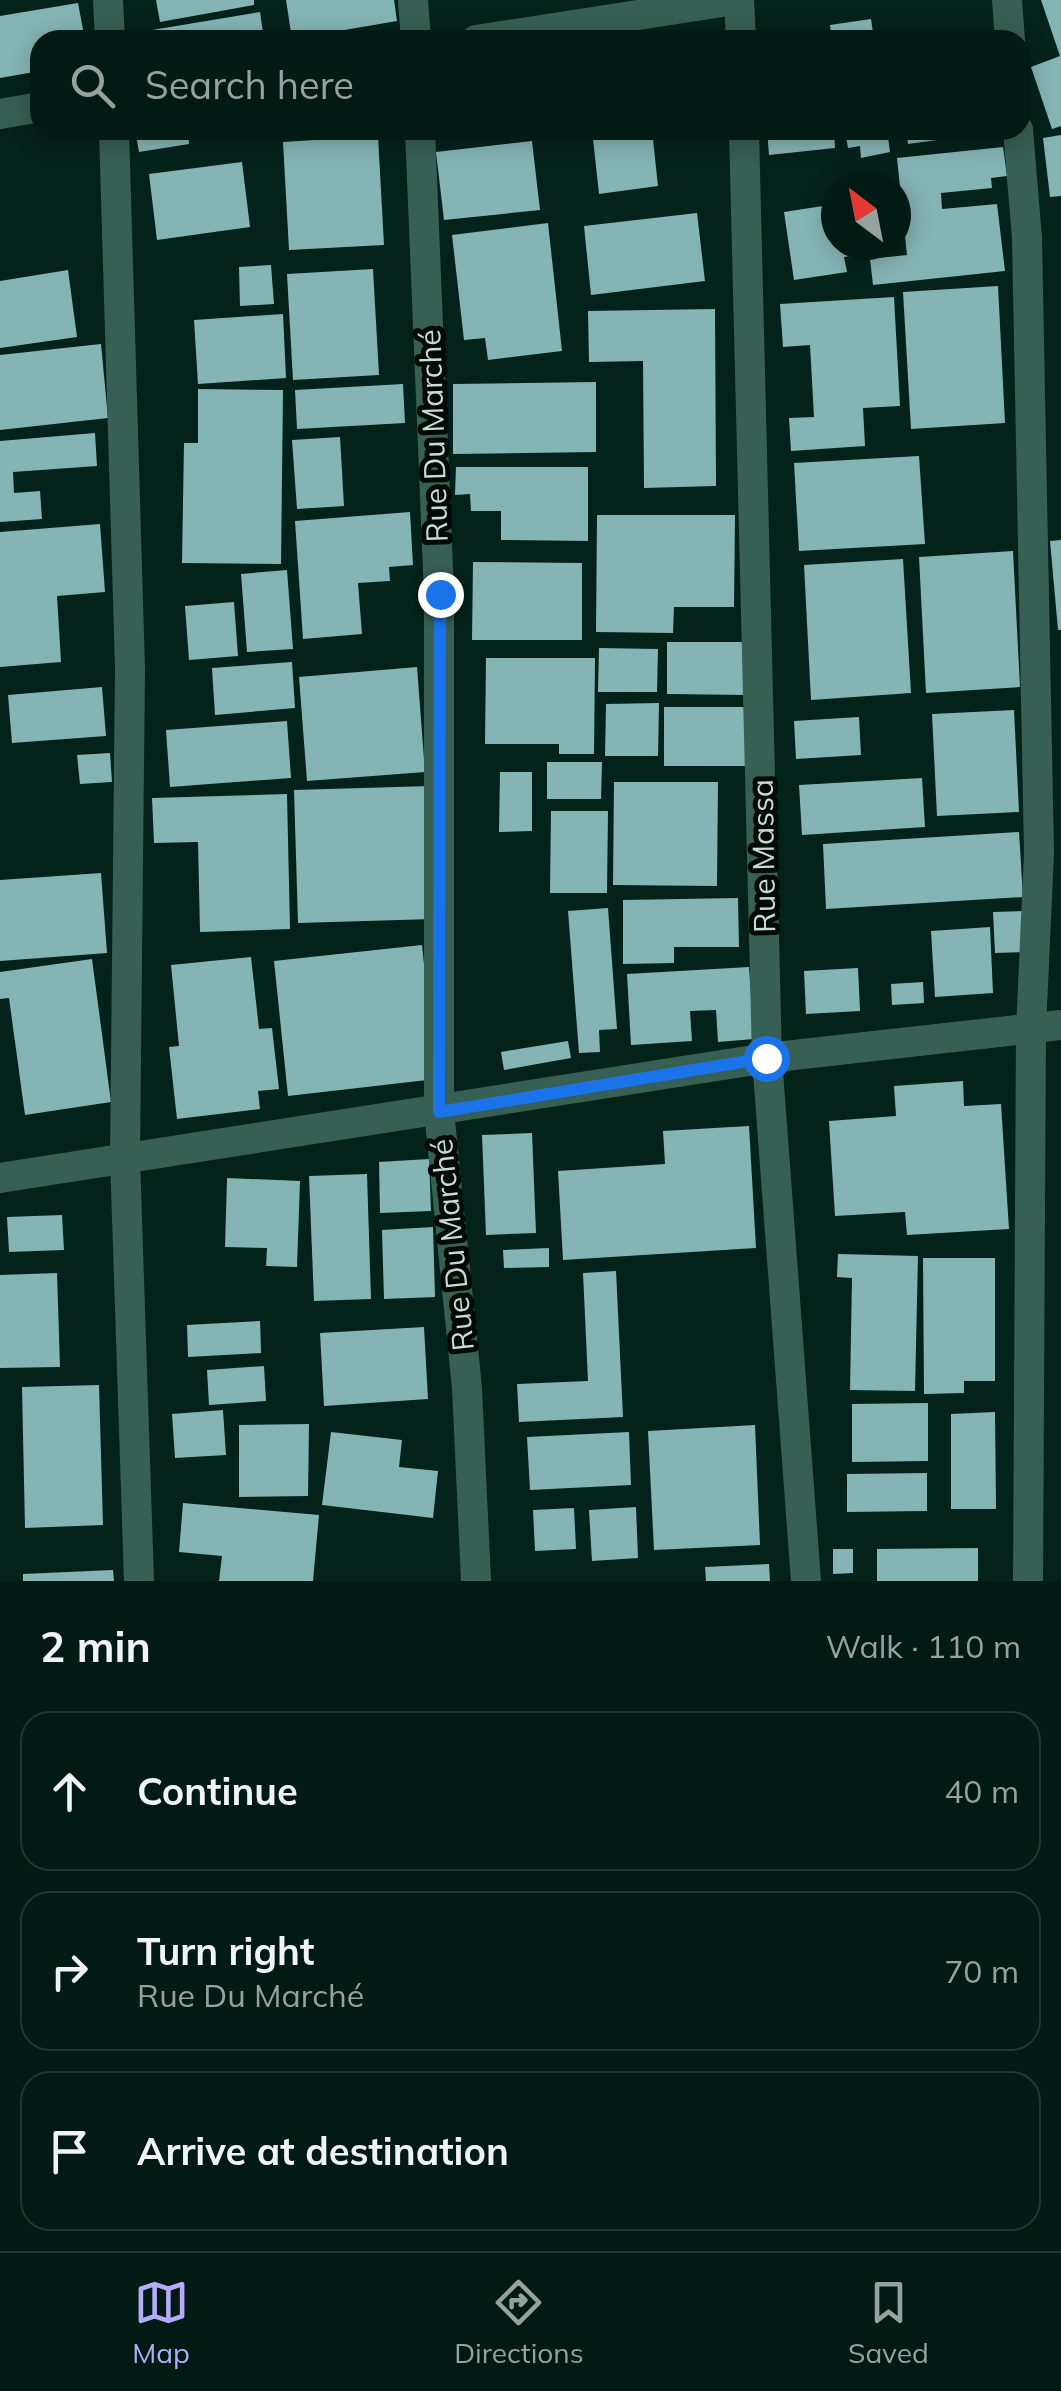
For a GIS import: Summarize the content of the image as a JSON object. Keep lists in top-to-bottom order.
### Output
{
  "streets": {
    "street": ["Rue Du Marché", "Rue Massa"]
  },
  "north": "top left",
  "page": {
    "search": "Search here",
    "heading": ["2 min", "Walk · 110 m"],
    "list": [
      ["Continue", "40 m"],
      ["Turn right", "Rue Du Marché", "70 m"],
      "Arrive at destination"
    ],
    "nav": ["Map", "Directions", "Saved"]
  }
}
